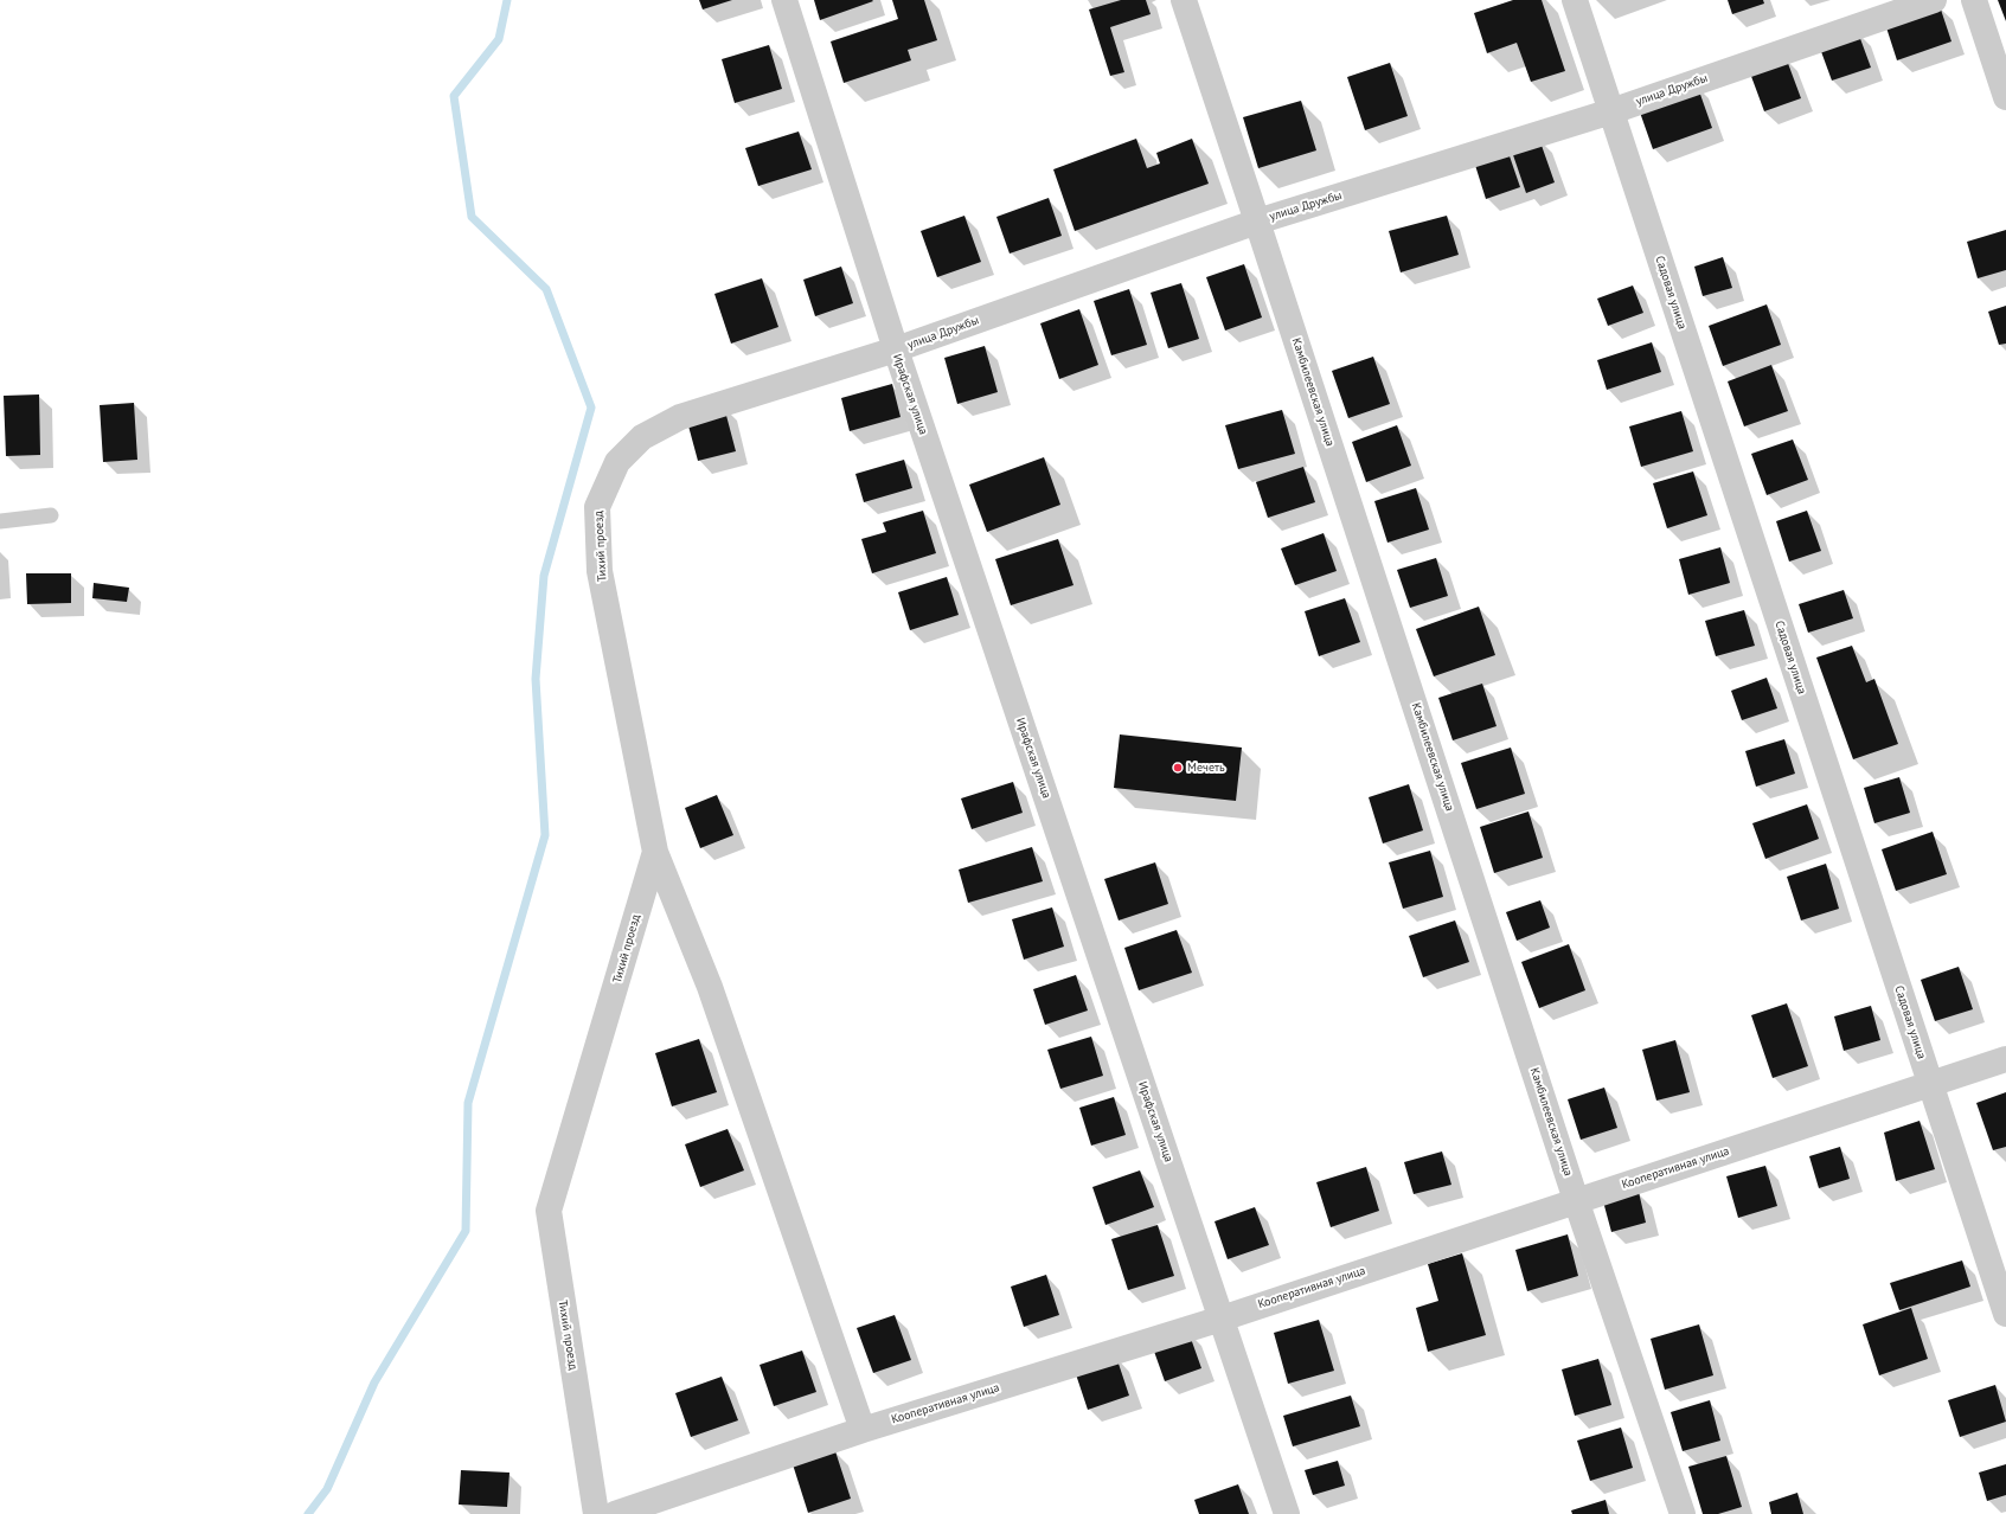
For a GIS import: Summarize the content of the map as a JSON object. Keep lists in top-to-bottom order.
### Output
{
  "streets": {
    "street": [
      "улица Дружбы",
      "Садовая улица",
      "Камбилеевская улица",
      "Ирафская улица",
      "Тихий проезд",
      "Кооперативная улица"
    ]
  },
  "crossings": [
    ["улица Дружбы", "Садовая улица"],
    ["улица Дружбы", "Камбилеевская улица"],
    ["улица Дружбы", "Ирафская улица"],
    ["улица Дружбы", "Тихий проезд"],
    ["Садовая улица", "Кооперативная улица"],
    ["Камбилеевская улица", "Кооперативная улица"],
    ["Ирафская улица", "Кооперативная улица"]
  ],
  "places": ["Мечеть"]
}
